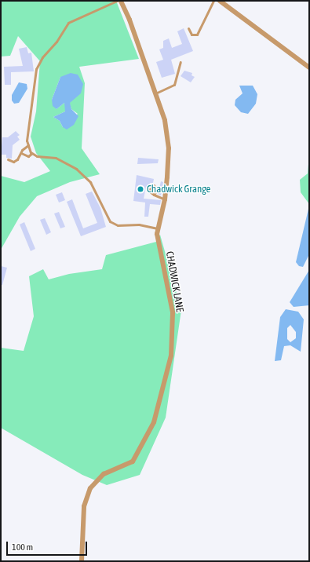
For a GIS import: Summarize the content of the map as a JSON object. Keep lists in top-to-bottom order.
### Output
{
  "streets": {
    "street": ["CHADWICK LANE"]
  },
  "places": ["Chadwick Grange"],
  "scale_bar": "100 m"
}
